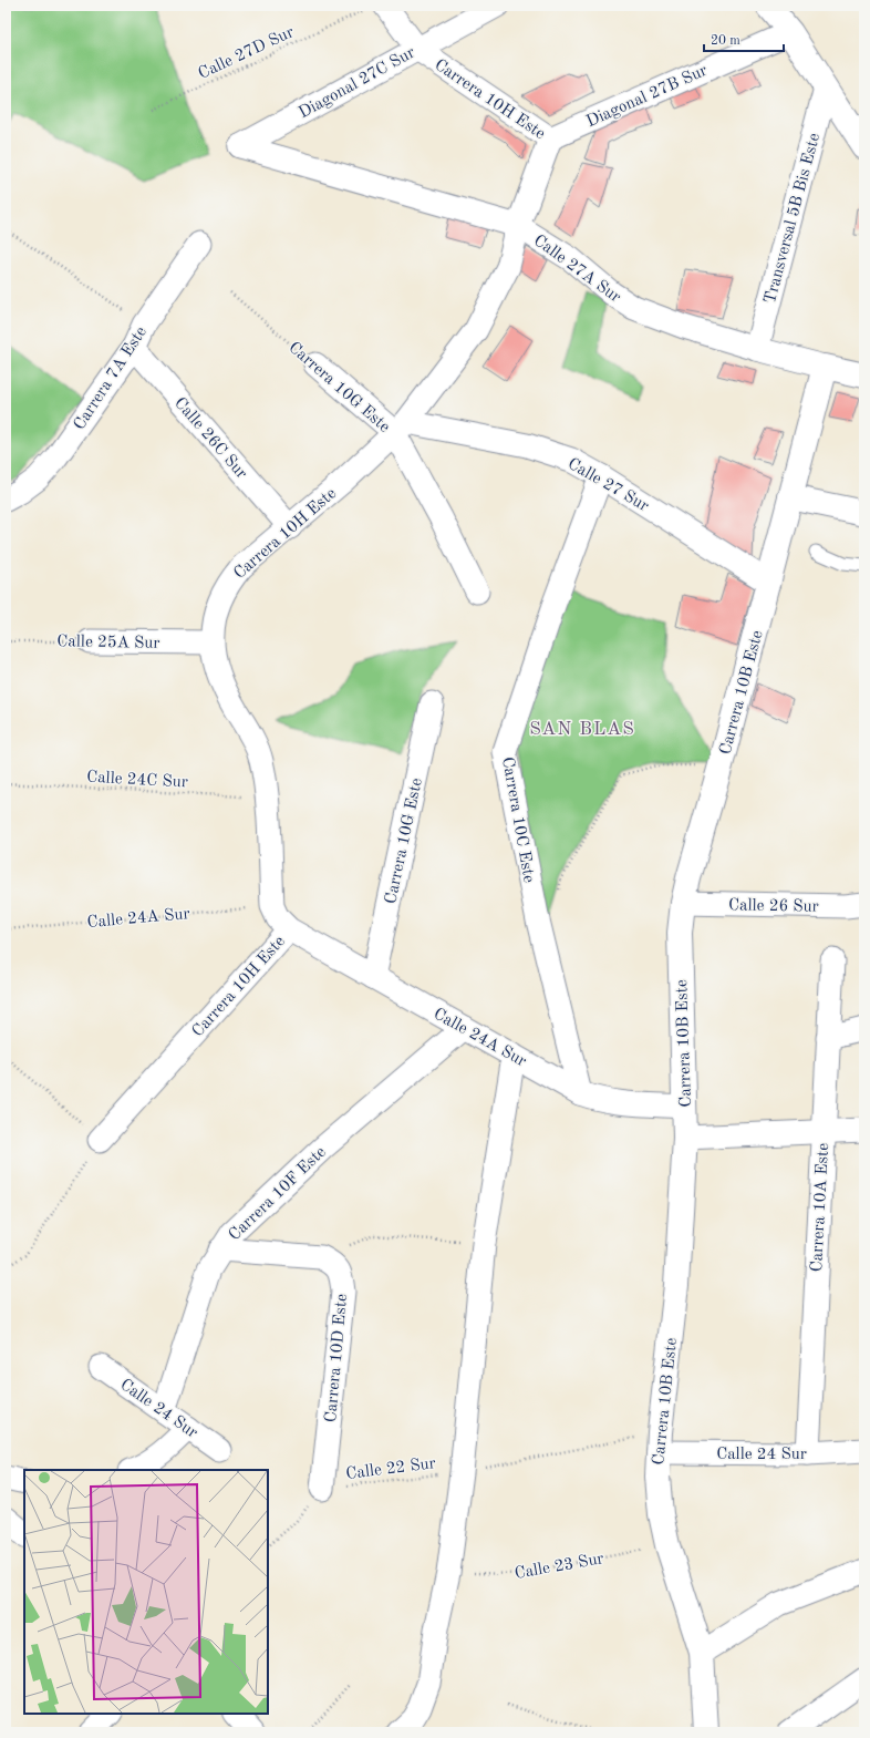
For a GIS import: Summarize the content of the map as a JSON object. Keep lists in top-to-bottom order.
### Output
{
  "streets": {
    "street": [
      "Diagonal 27C Sur",
      "Diagonal 27B Sur",
      "Carrera 10H Este",
      "Transversal 5B Bis Este",
      "Calle 27A Sur",
      "Carrera 7A Este",
      "Carrera 10G Este",
      "Calle 26C Sur",
      "Calle 27 Sur",
      "Calle 25A Sur",
      "Carrera 10B Este",
      "Carrera 10C Este",
      "Calle 26 Sur",
      "Calle 24A Sur",
      "Carrera 10F Este",
      "Carrera 10A Este",
      "Carrera 10D Este",
      "Calle 24 Sur"
    ],
    "path": [
      "Calle 27D Sur",
      "Calle 24C Sur",
      "Calle 22 Sur",
      "Calle 23 Sur"
    ]
  },
  "crossings": [
    ["Calle 27D Sur", "Carrera 10H Este"],
    ["Diagonal 27C Sur", "Carrera 10H Este"],
    ["Diagonal 27C Sur", "Calle 27A Sur"],
    ["Diagonal 27B Sur", "Carrera 10H Este"],
    ["Carrera 10H Este", "Calle 27A Sur"],
    ["Carrera 10H Este", "Carrera 10G Este"],
    ["Carrera 10H Este", "Calle 26C Sur"],
    ["Carrera 10H Este", "Calle 27 Sur"],
    ["Carrera 10H Este", "Calle 25A Sur"],
    ["Carrera 10H Este", "Calle 24C Sur"],
    ["Carrera 10H Este", "Calle 24A Sur"],
    ["Transversal 5B Bis Este", "Calle 27A Sur"],
    ["Calle 27A Sur", "Carrera 10B Este"],
    ["Carrera 7A Este", "Calle 26C Sur"],
    ["Carrera 10G Este", "Calle 27 Sur"],
    ["Carrera 10G Este", "Calle 24A Sur"],
    ["Calle 27 Sur", "Carrera 10B Este"],
    ["Calle 27 Sur", "Carrera 10C Este"],
    ["Carrera 10B Este", "Calle 26 Sur"],
    ["Carrera 10B Este", "Calle 24A Sur"],
    ["Carrera 10B Este", "Calle 24 Sur"],
    ["Carrera 10B Este", "Calle 23 Sur"],
    ["Carrera 10C Este", "Calle 24A Sur"],
    ["Calle 24A Sur", "Carrera 10F Este"],
    ["Carrera 10F Este", "Calle 24 Sur"],
    ["Carrera 10A Este", "Calle 24 Sur"],
    ["Carrera 10D Este", "Calle 22 Sur"]
  ],
  "districts": ["SAN BLAS"],
  "scale_bar": "20 m"
}
